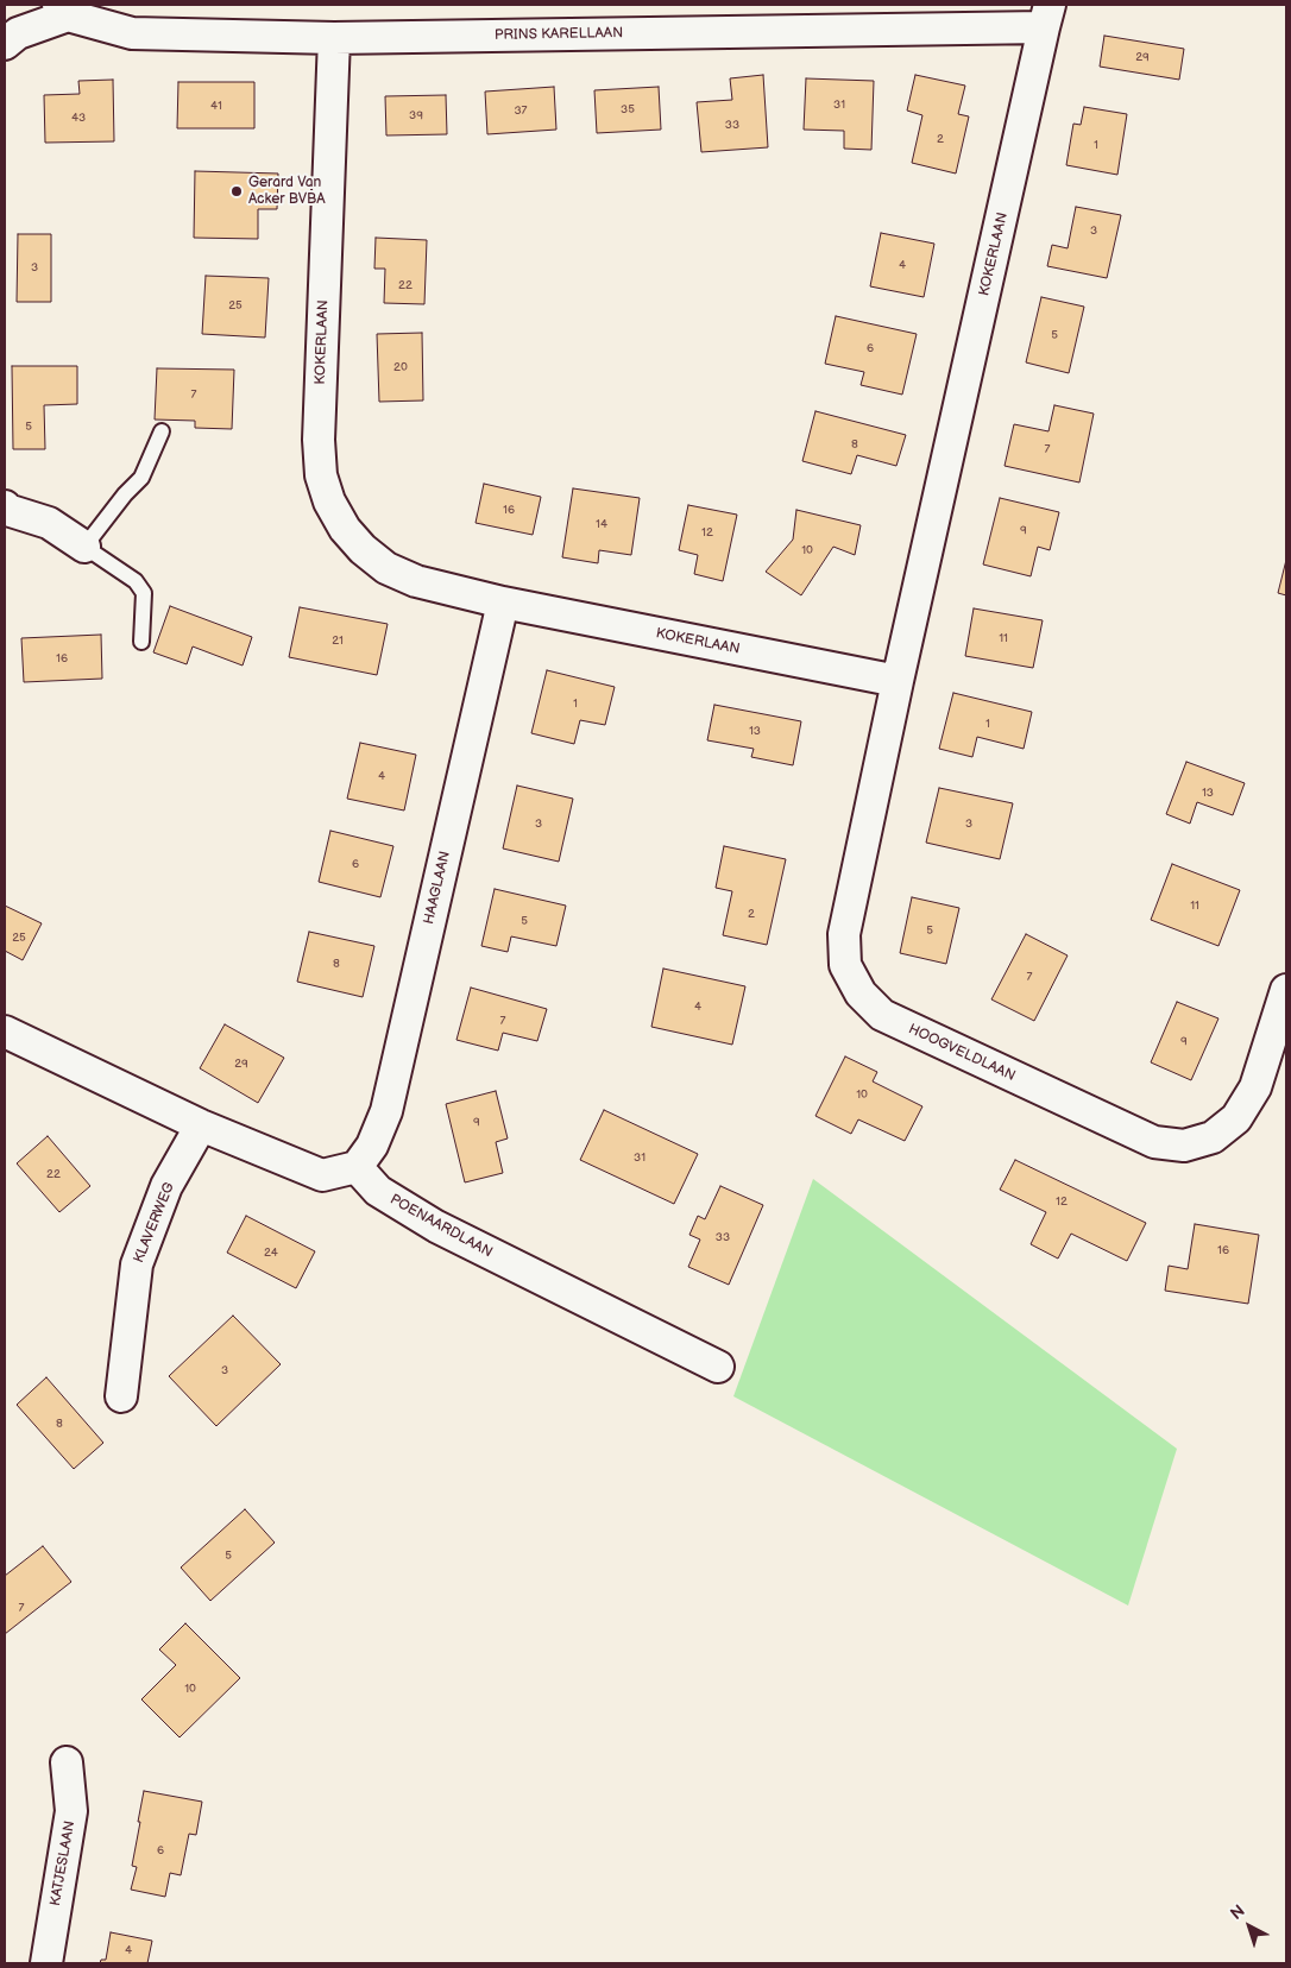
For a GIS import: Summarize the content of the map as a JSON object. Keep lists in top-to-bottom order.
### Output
{
  "streets": {
    "street": [
      "PRINS KARELLAAN",
      "KOKERLAAN",
      "HAAGLAAN",
      "HOOGVELDLAAN",
      "KLAVERWEG",
      "POENAARDLAAN",
      "KATJESLAAN"
    ]
  },
  "crossings": [
    ["PRINS KARELLAAN", "KOKERLAAN"],
    ["KOKERLAAN", "HAAGLAAN"],
    ["KOKERLAAN", "HOOGVELDLAAN"],
    ["HAAGLAAN", "POENAARDLAAN"]
  ],
  "places": ["Gerard Van Acker BVBA"],
  "house_numbers": [
    "29",
    "31",
    "41",
    "35",
    "37",
    "39",
    "43",
    "33",
    "2",
    "1",
    "3",
    "4",
    "3",
    "22",
    "25",
    "5",
    "6",
    "20",
    "7",
    "5",
    "8",
    "7",
    "16",
    "14",
    "9",
    "12",
    "10",
    "11",
    "21",
    "16",
    "1",
    "1",
    "13",
    "4",
    "13",
    "3",
    "3",
    "6",
    "11",
    "2",
    "5",
    "5",
    "25",
    "8",
    "7",
    "4",
    "7",
    "9",
    "29",
    "10",
    "9",
    "31",
    "22",
    "12",
    "33",
    "16",
    "24",
    "3",
    "8",
    "5",
    "7",
    "10",
    "6",
    "4"
  ],
  "north": "top left"
}
